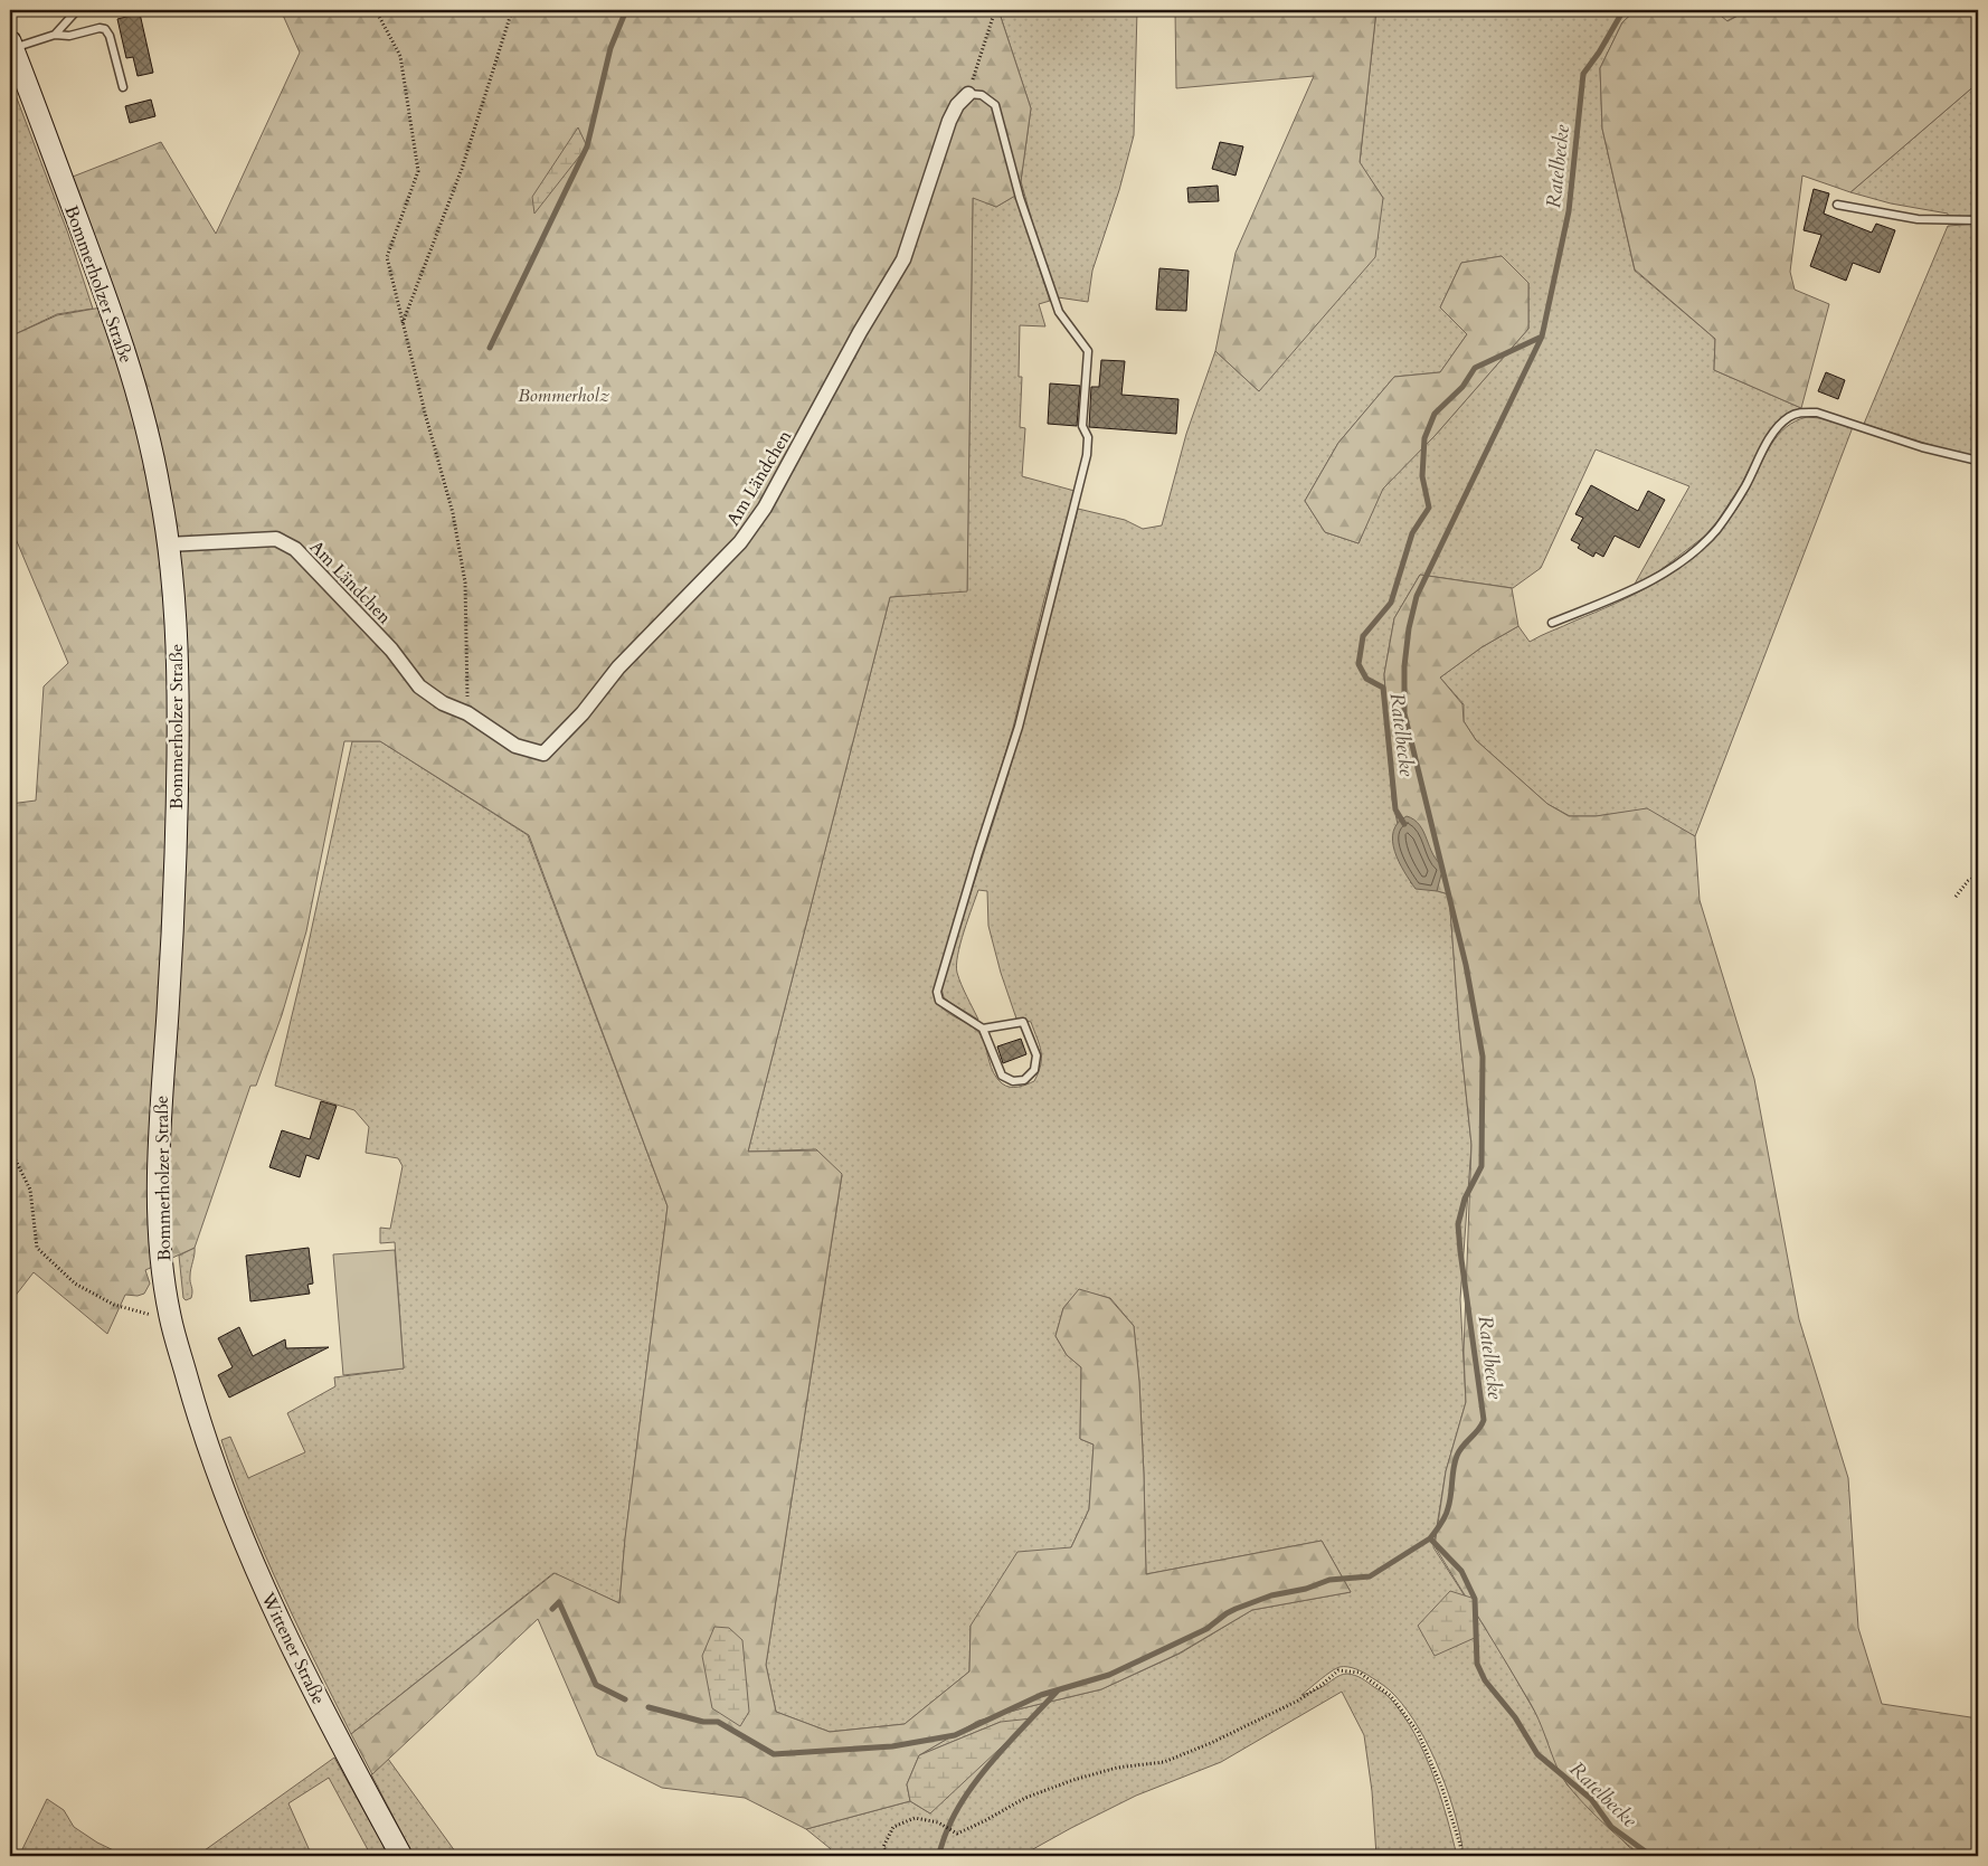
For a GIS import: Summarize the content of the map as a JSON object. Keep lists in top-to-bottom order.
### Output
{
  "streets": {
    "main road": ["Bommerholzer Straße", "Wittener Straße"],
    "street": ["Am Ländchen"]
  },
  "crossings": [
    ["Bommerholzer Straße", "Am Ländchen"],
    ["Bommerholzer Straße", "Wittener Straße"]
  ],
  "water": ["Ratelbecke"],
  "parks": ["Bommerholz"]
}
